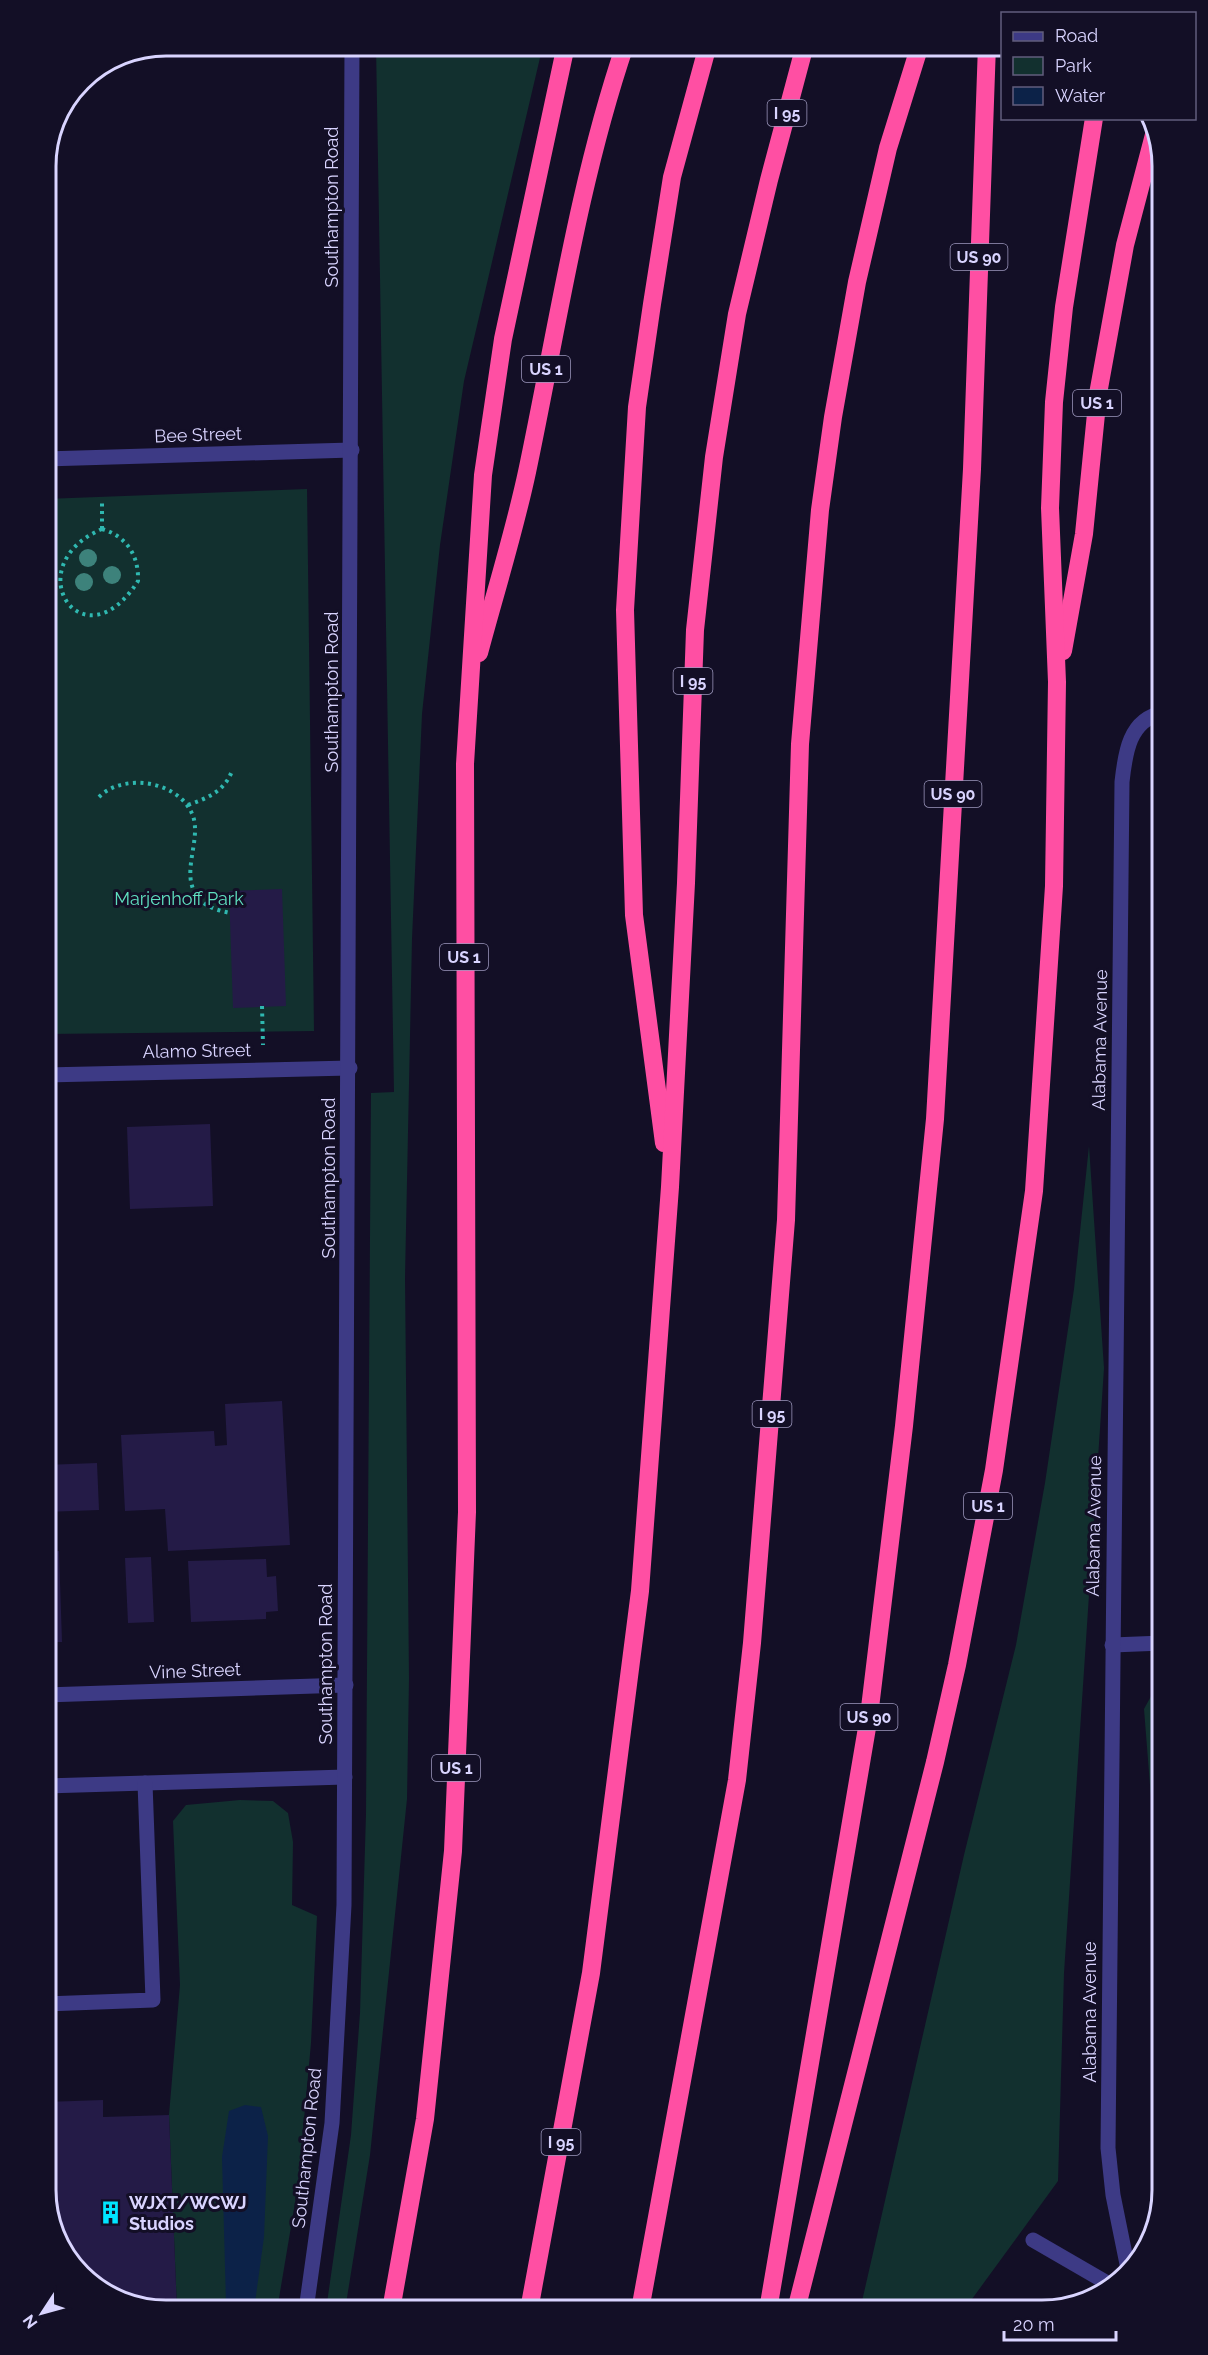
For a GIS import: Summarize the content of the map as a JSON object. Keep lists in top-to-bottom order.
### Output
{
  "streets": {
    "highway": ["I 95", "US 90", "US 1"],
    "street": [
      "Southampton Road",
      "Bee Street",
      "Alabama Avenue",
      "Alamo Street",
      "Vine Street"
    ]
  },
  "crossings": [
    ["Southampton Road", "Bee Street"],
    ["Southampton Road", "Alamo Street"],
    ["Southampton Road", "Vine Street"]
  ],
  "parks": ["Marjenhoff Park"],
  "places": {
    "building": ["WJXT/WCWJ Studios"]
  },
  "legend": ["Road", "Park", "Water"],
  "scale_bar": "20 m",
  "north": "bottom left"
}
